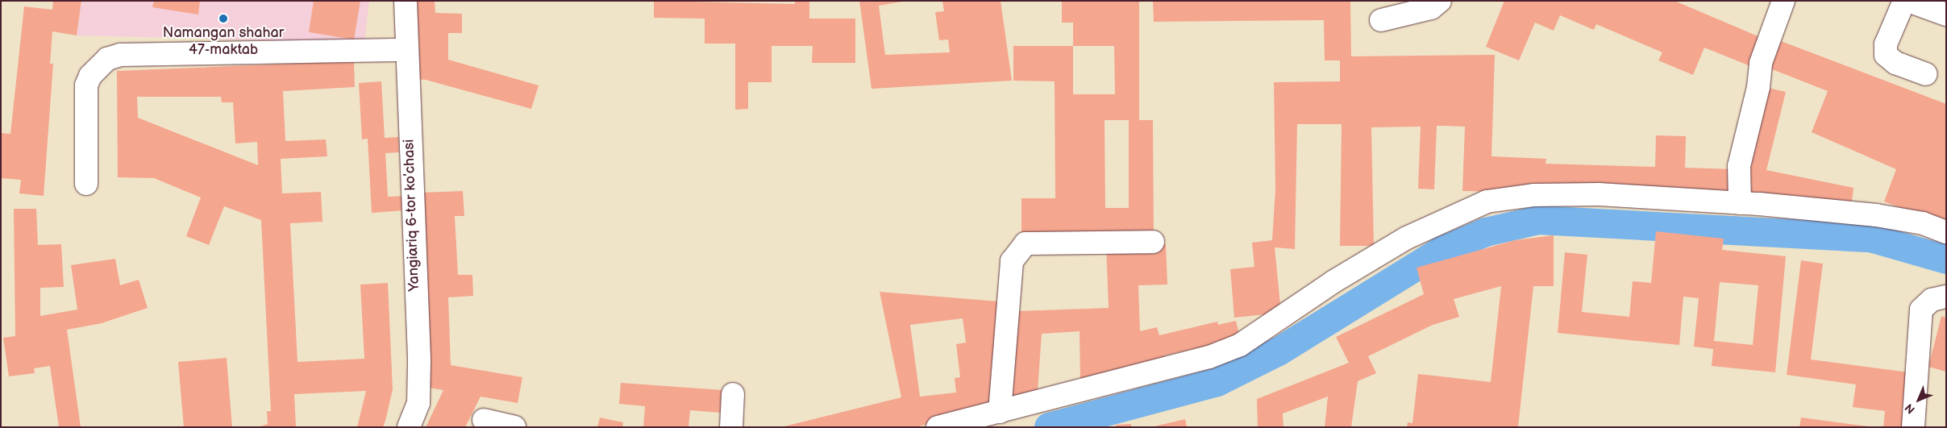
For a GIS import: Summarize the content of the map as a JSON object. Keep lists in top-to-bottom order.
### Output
{
  "streets": {
    "street": ["Yangiаriq 6-tor koʼchasi"]
  },
  "places": ["Namangan shahar 47-maktab"],
  "north": "bottom left"
}
